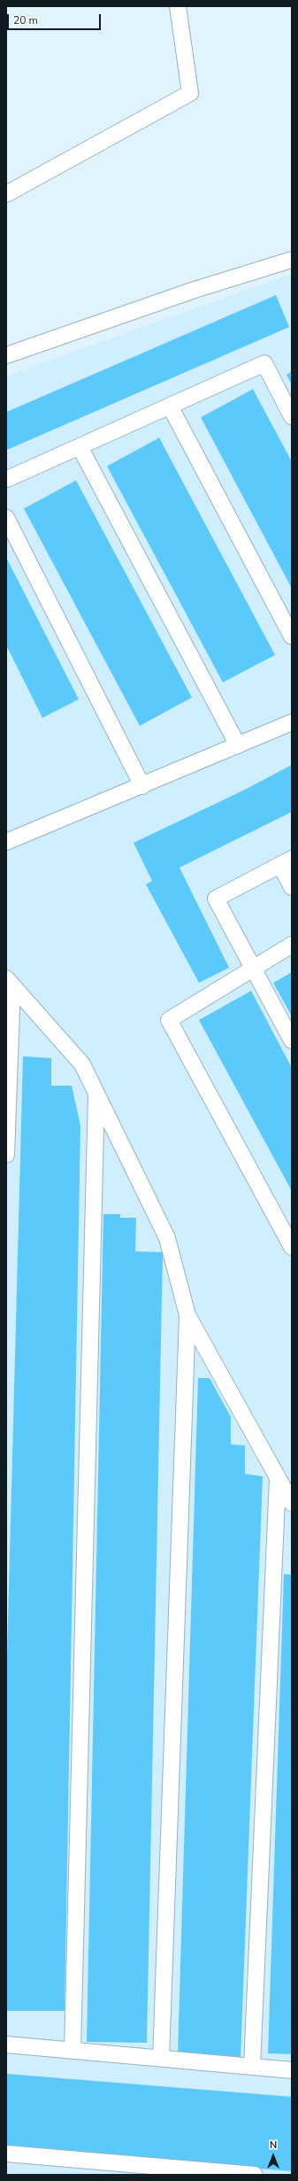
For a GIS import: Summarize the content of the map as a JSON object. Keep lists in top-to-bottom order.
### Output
{
  "scale_bar": "20 m",
  "north": "top"
}
